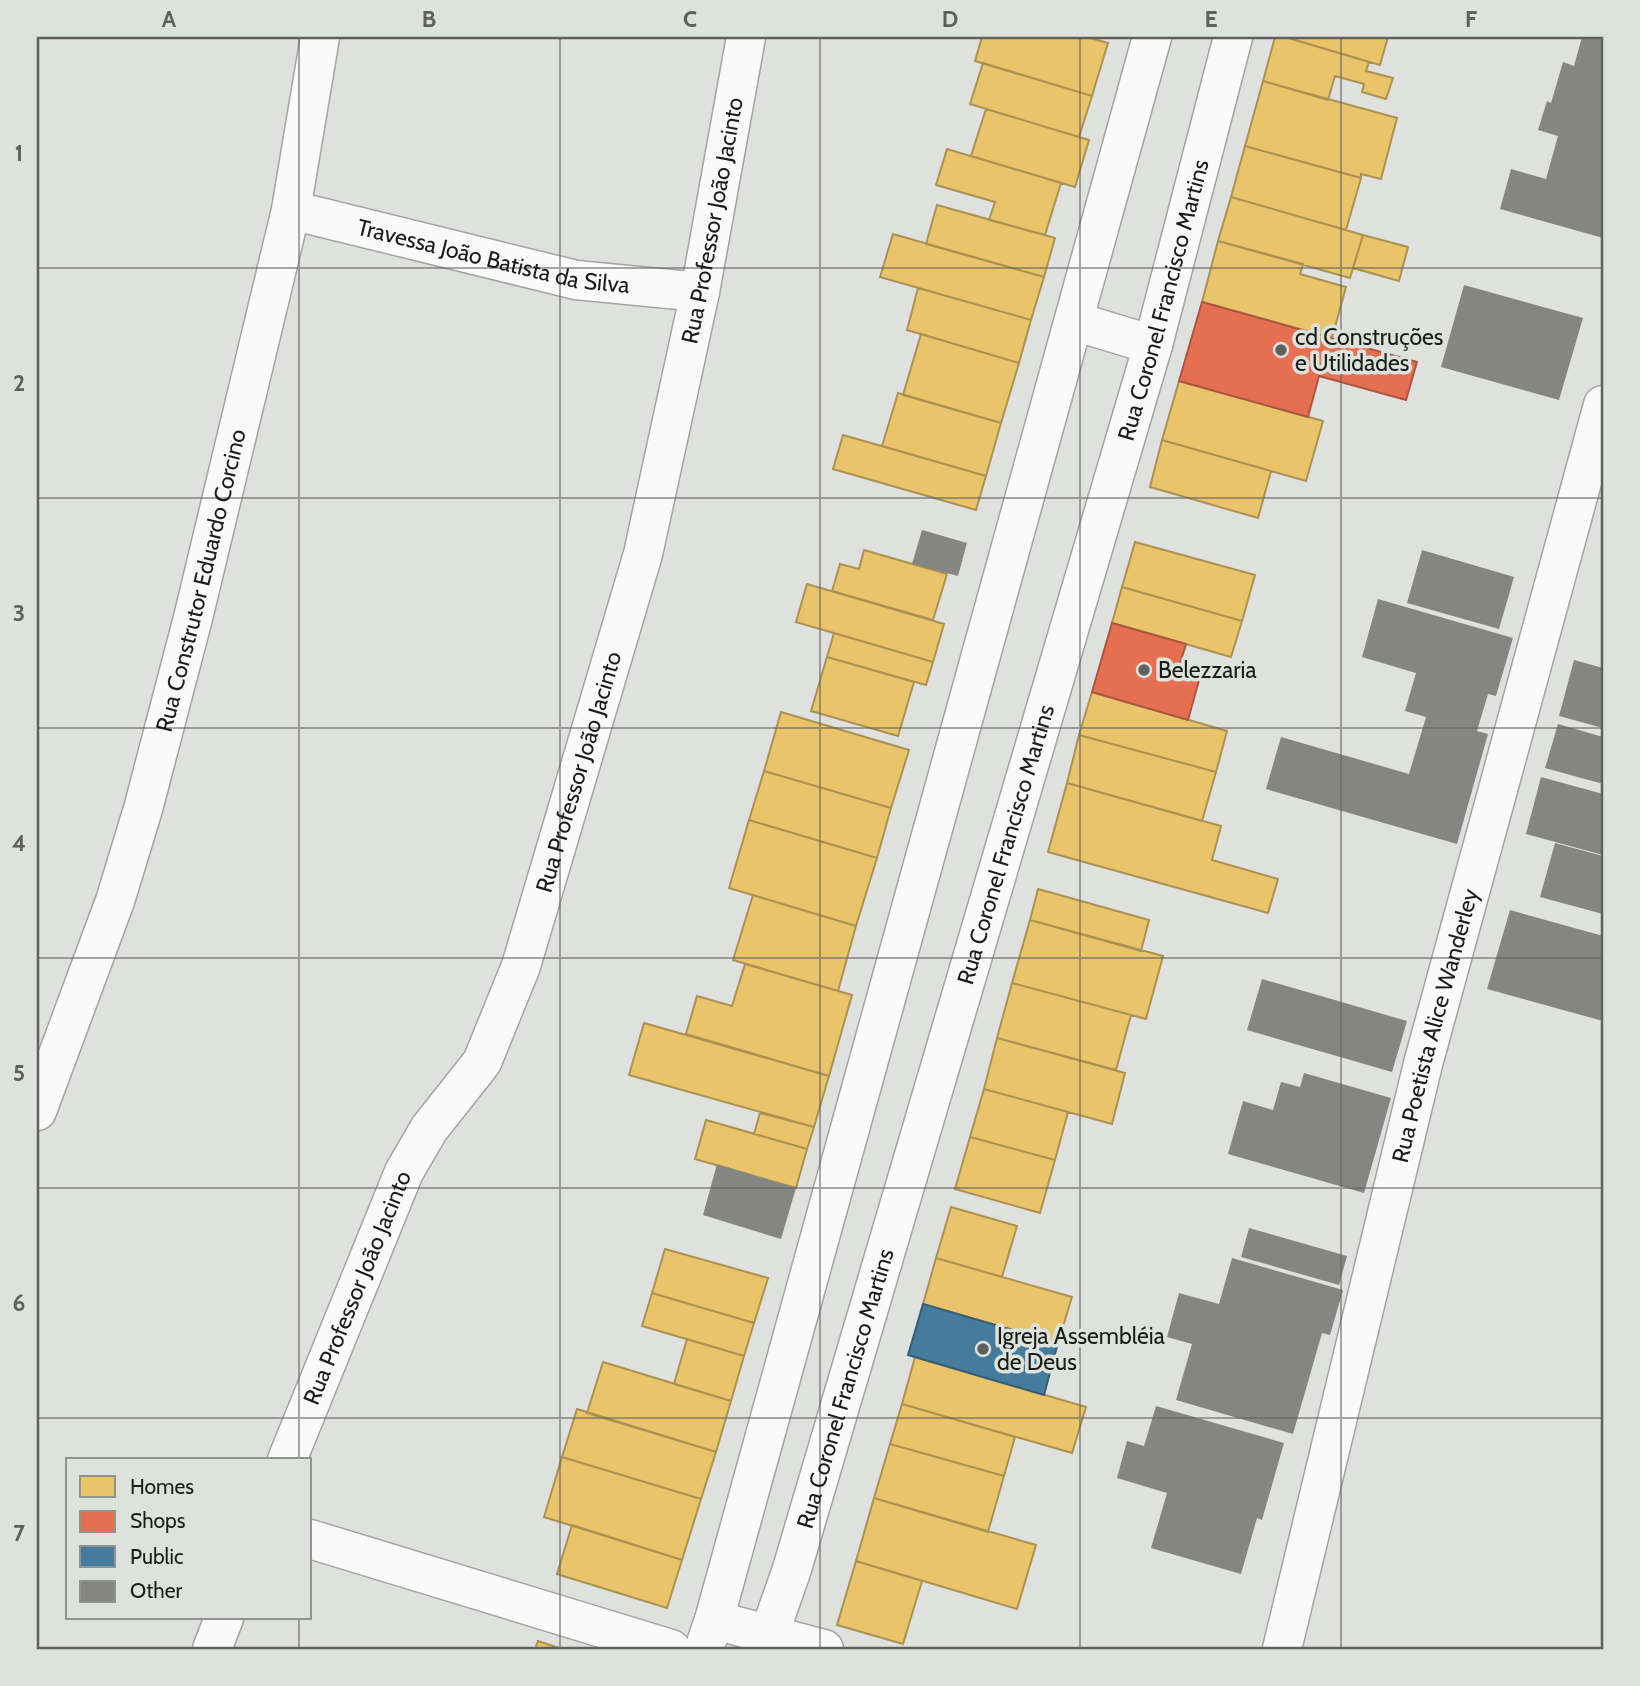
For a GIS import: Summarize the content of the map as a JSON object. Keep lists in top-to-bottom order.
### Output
{
  "streets": {
    "street": [
      "Rua Professor João Jacinto",
      "Travessa João Batista da Silva",
      "Rua Coronel Francisco Martins",
      "Rua Construtor Eduardo Corcino",
      "Rua Poetista Alice Wanderley"
    ]
  },
  "crossings": [
    ["Rua Professor João Jacinto", "Travessa João Batista da Silva"],
    ["Travessa João Batista da Silva", "Rua Construtor Eduardo Corcino"]
  ],
  "places": ["cd Construções e Utilidades", "Belezzaria", "Igreja Assembléia de Deus"],
  "legend": [
    "Homes",
    "Shops",
    "Public",
    "Other"
  ],
  "grid": {
    "columns": [
      "A",
      "B",
      "C",
      "D",
      "E",
      "F"
    ],
    "rows": [
      "1",
      "2",
      "3",
      "4",
      "5",
      "6",
      "7"
    ]
  }
}
